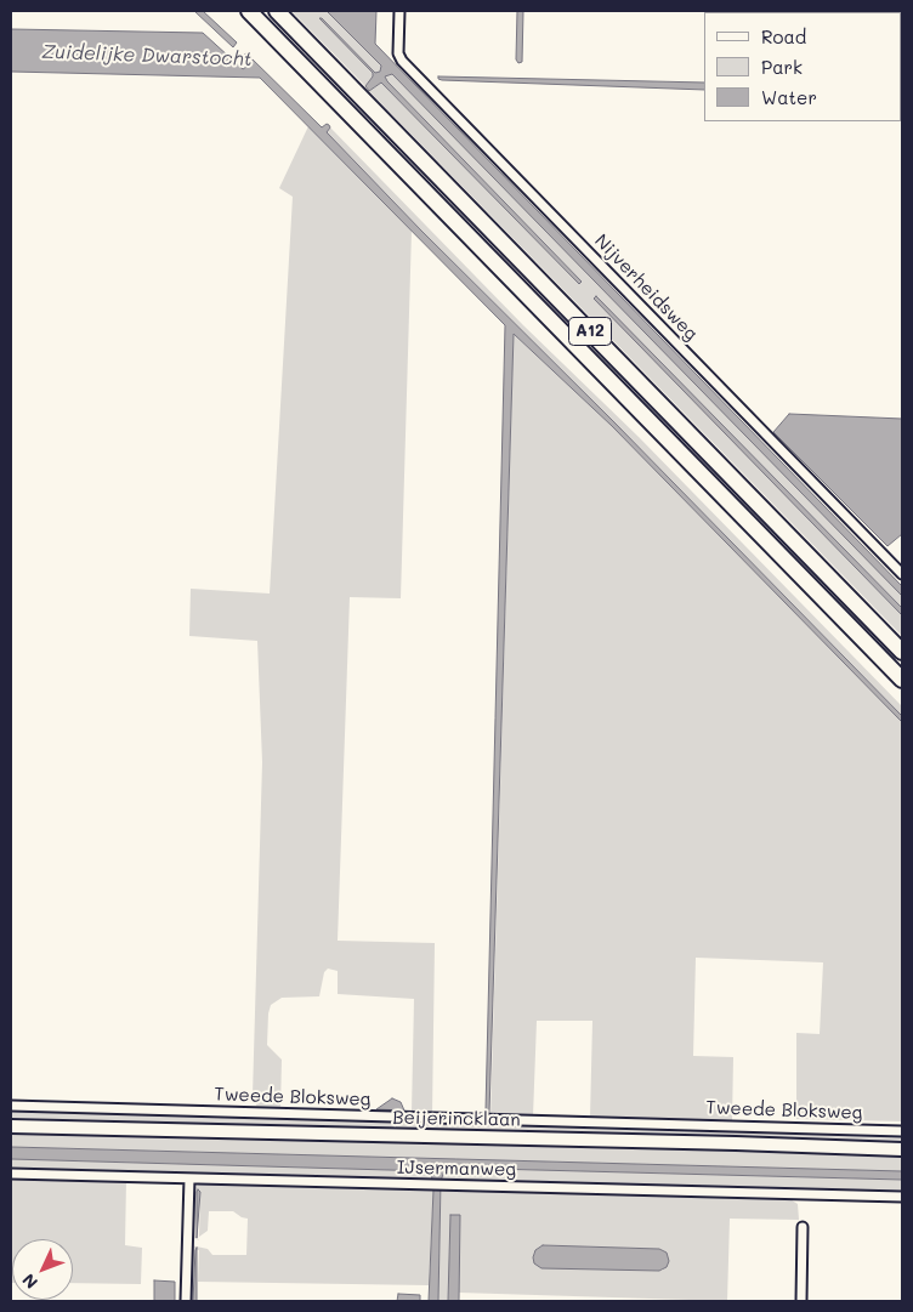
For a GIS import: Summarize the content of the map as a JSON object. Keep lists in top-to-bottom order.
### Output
{
  "streets": {
    "highway": ["A12"],
    "main road": ["Beijerincklaan"],
    "street": ["Nijverheidsweg", "Tweede Bloksweg", "IJsermanweg"]
  },
  "water": ["Zuidelijke Dwarstocht"],
  "legend": ["Road", "Park", "Water"],
  "north": "bottom left"
}
